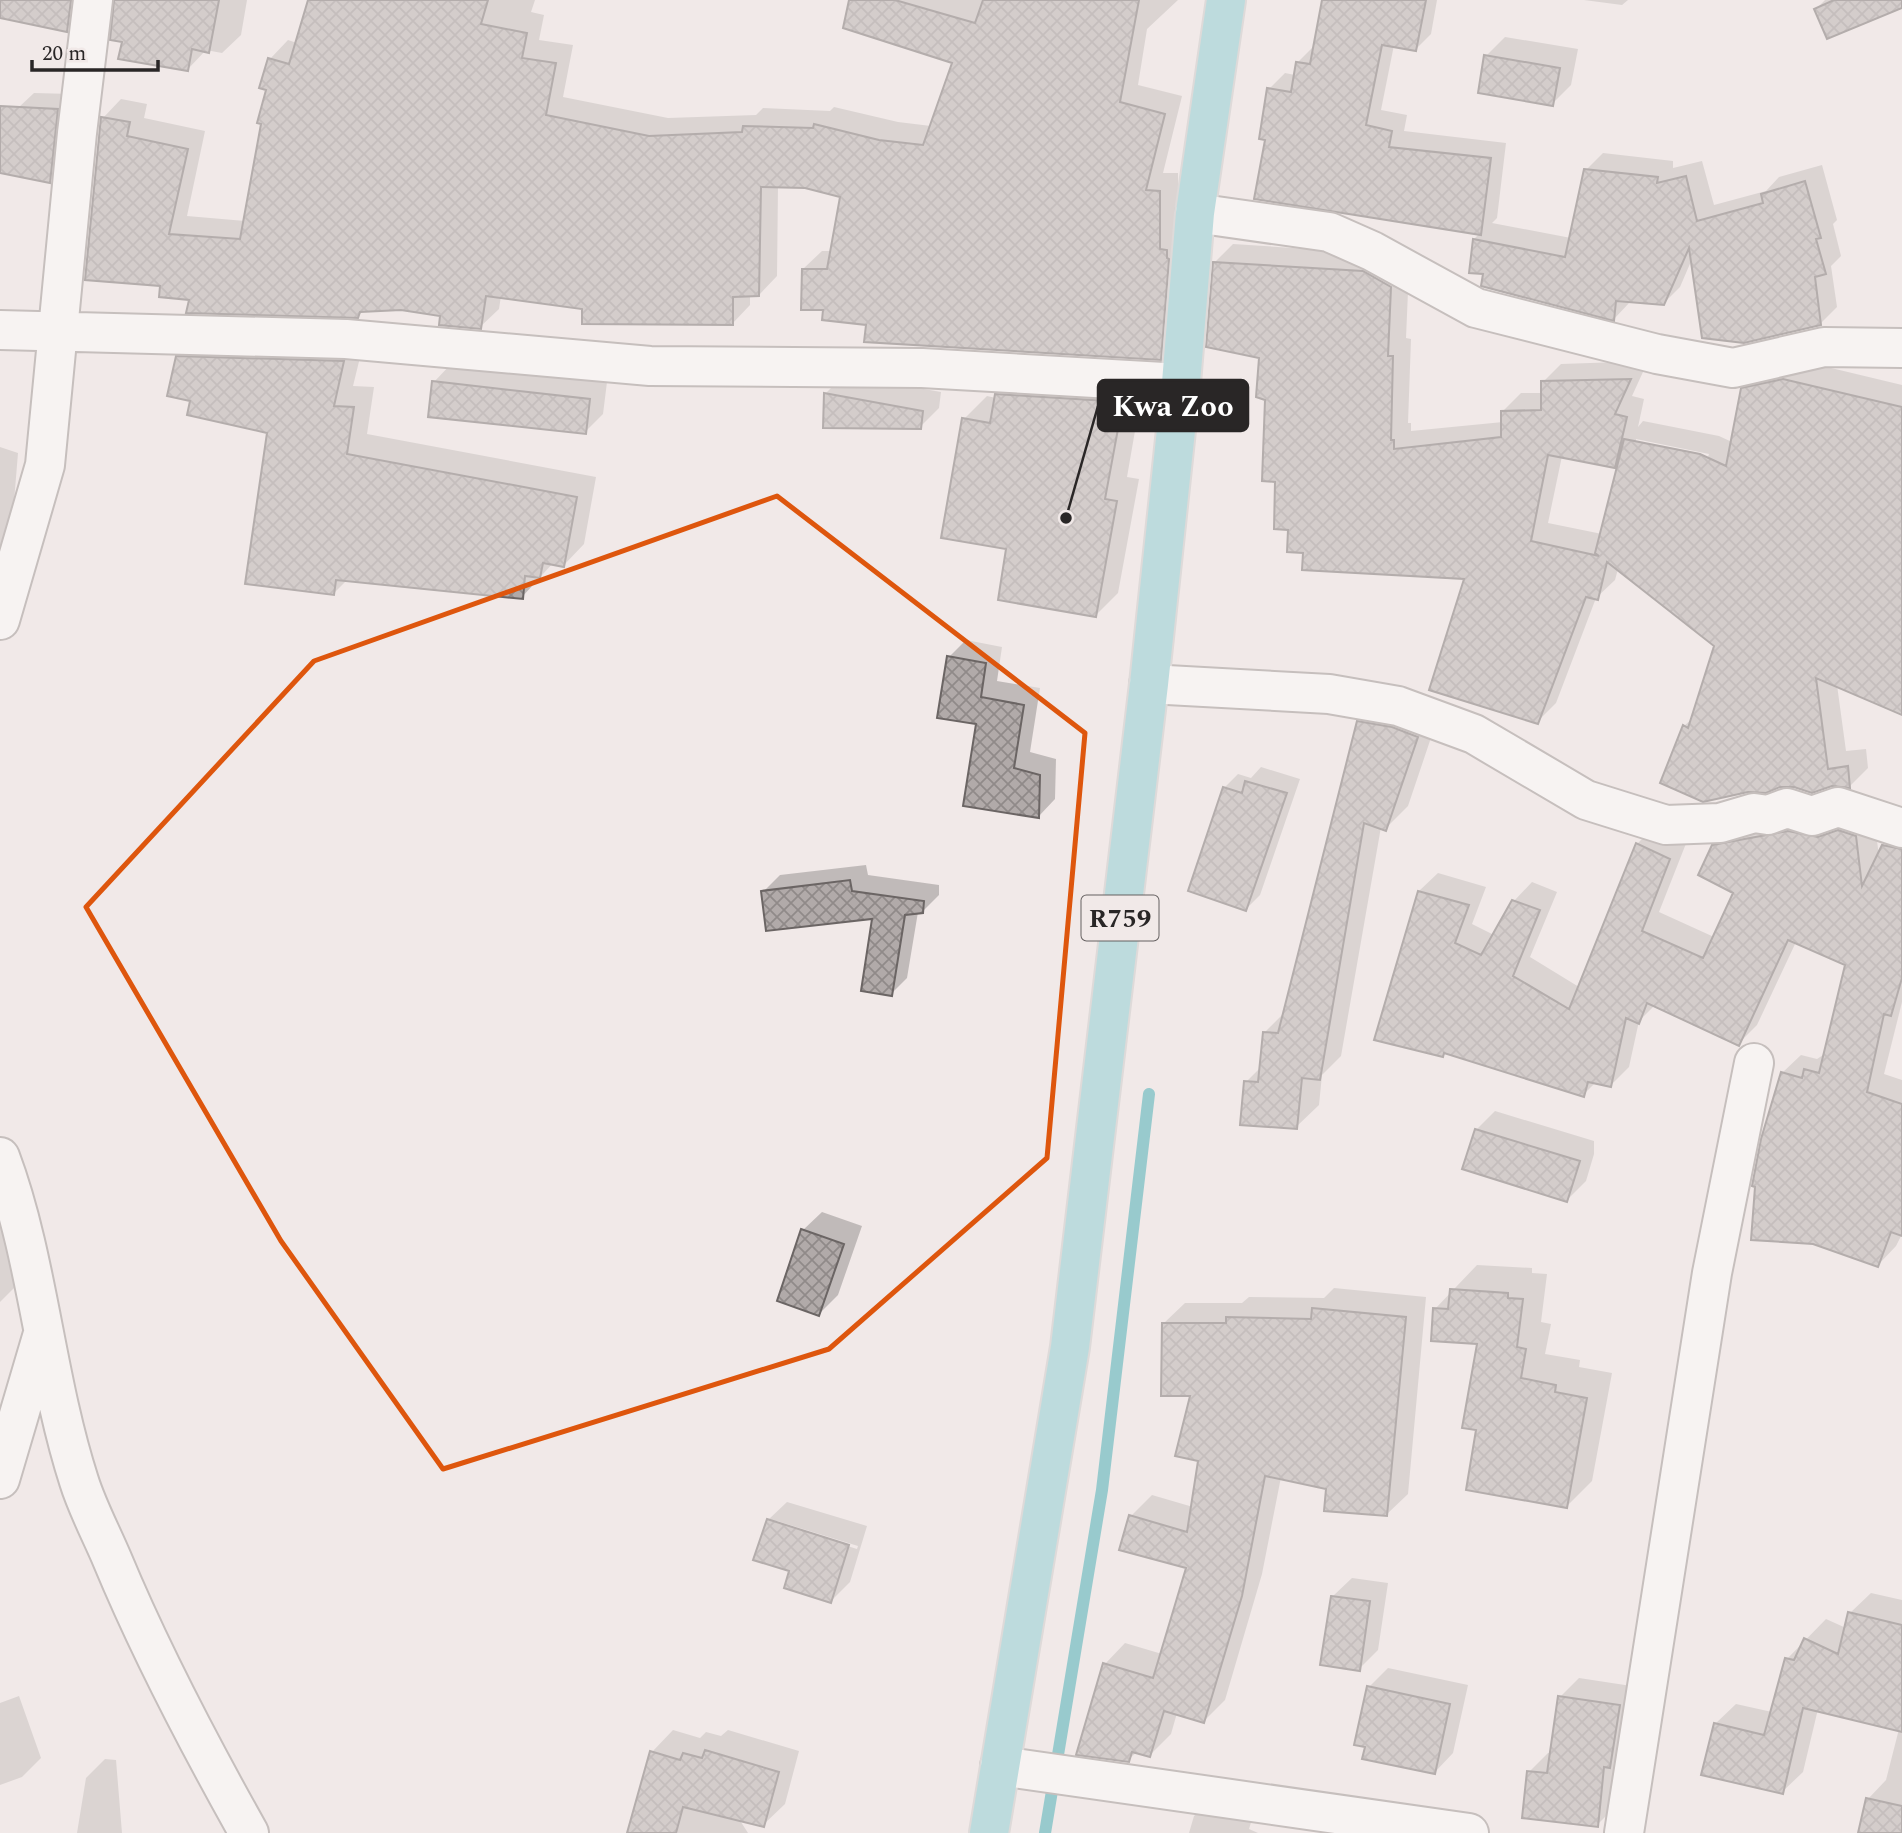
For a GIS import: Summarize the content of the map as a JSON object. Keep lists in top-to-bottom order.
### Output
{
  "streets": {
    "main road": ["R759"]
  },
  "places": ["Kwa Zoo"],
  "scale_bar": "20 m"
}
